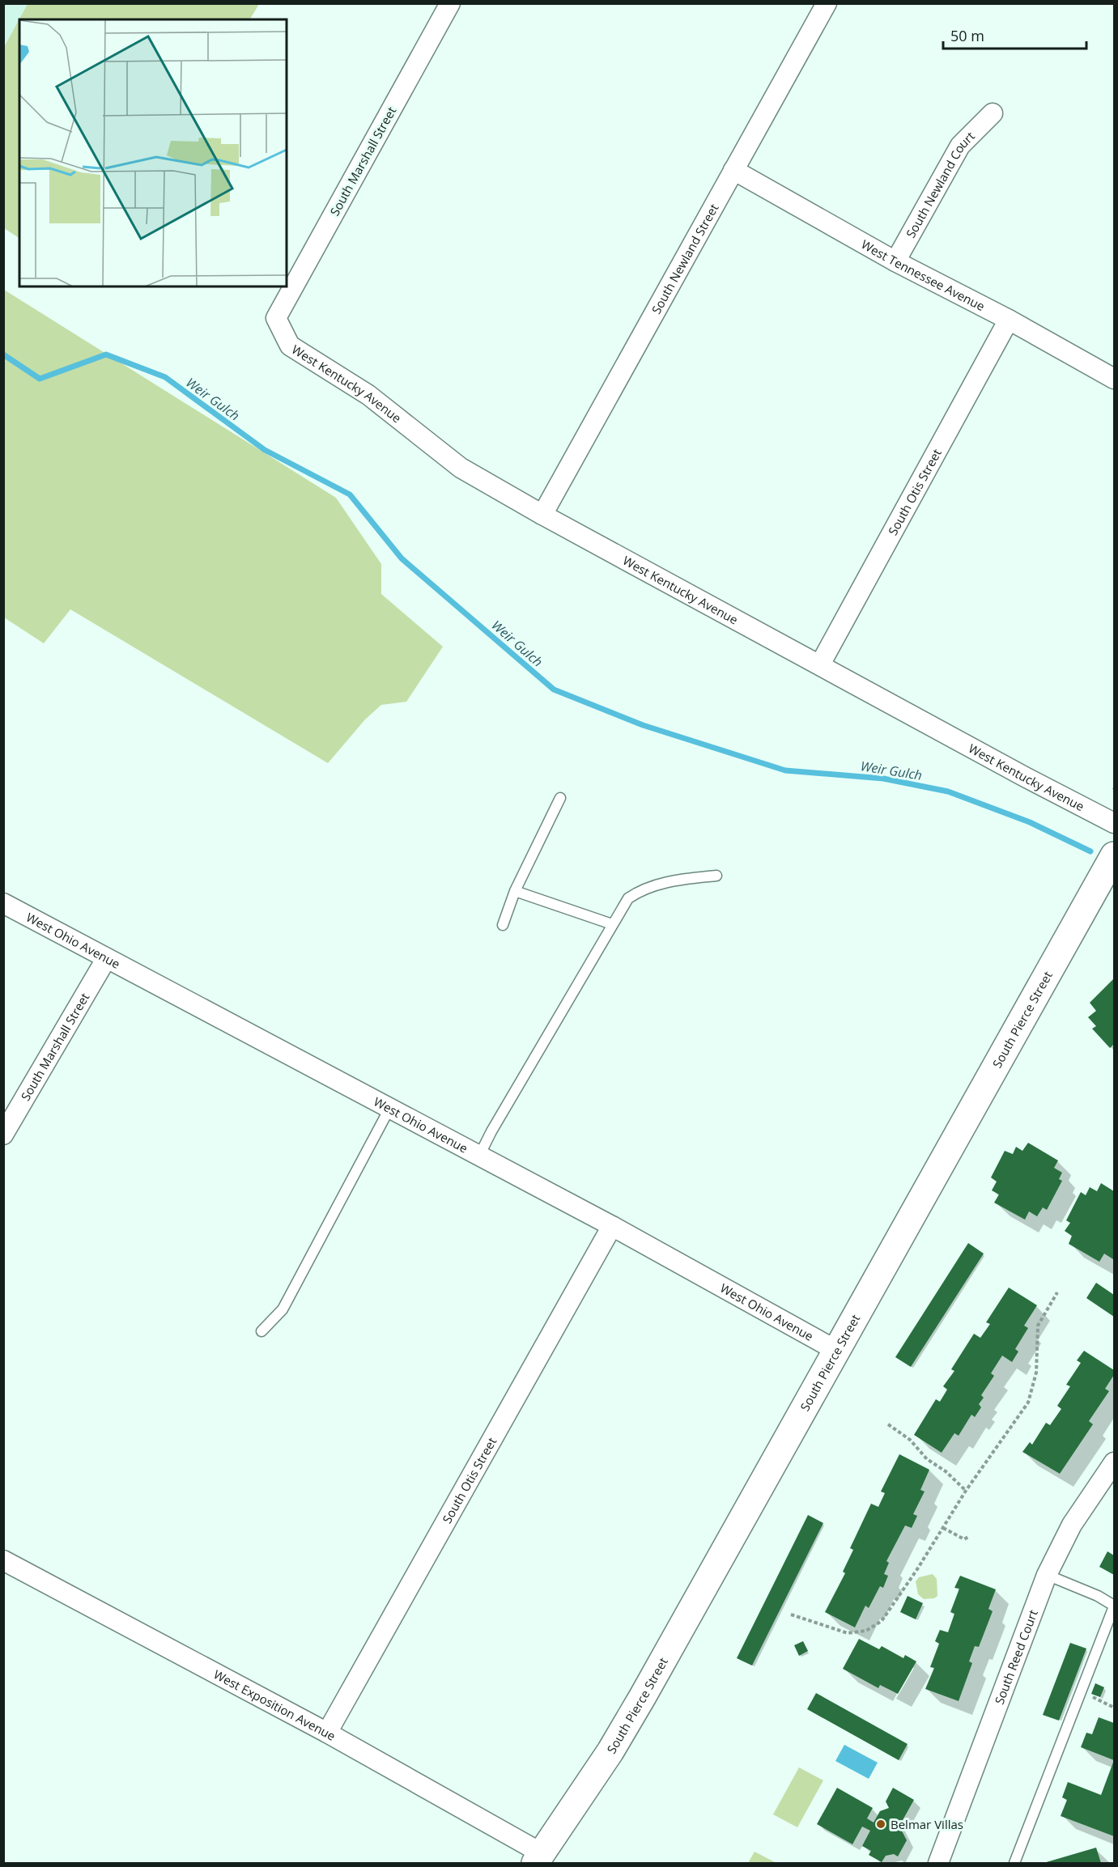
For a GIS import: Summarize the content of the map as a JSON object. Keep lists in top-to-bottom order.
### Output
{
  "streets": {
    "street": [
      "South Marshall Street",
      "South Newland Court",
      "South Newland Street",
      "West Tennessee Avenue",
      "West Kentucky Avenue",
      "South Otis Street",
      "West Ohio Avenue",
      "South Pierce Street",
      "South Reed Court",
      "West Exposition Avenue"
    ]
  },
  "crossings": [
    ["South Marshall Street", "West Kentucky Avenue"],
    ["South Marshall Street", "West Ohio Avenue"],
    ["South Newland Court", "West Tennessee Avenue"],
    ["South Newland Street", "West Tennessee Avenue"],
    ["South Newland Street", "West Kentucky Avenue"],
    ["West Tennessee Avenue", "South Otis Street"],
    ["West Kentucky Avenue", "South Otis Street"],
    ["South Otis Street", "West Ohio Avenue"],
    ["South Otis Street", "West Exposition Avenue"],
    ["West Ohio Avenue", "South Pierce Street"],
    ["South Pierce Street", "West Exposition Avenue"]
  ],
  "water": ["Weir Gulch"],
  "places": ["Belmar Villas"],
  "scale_bar": "50 m"
}
